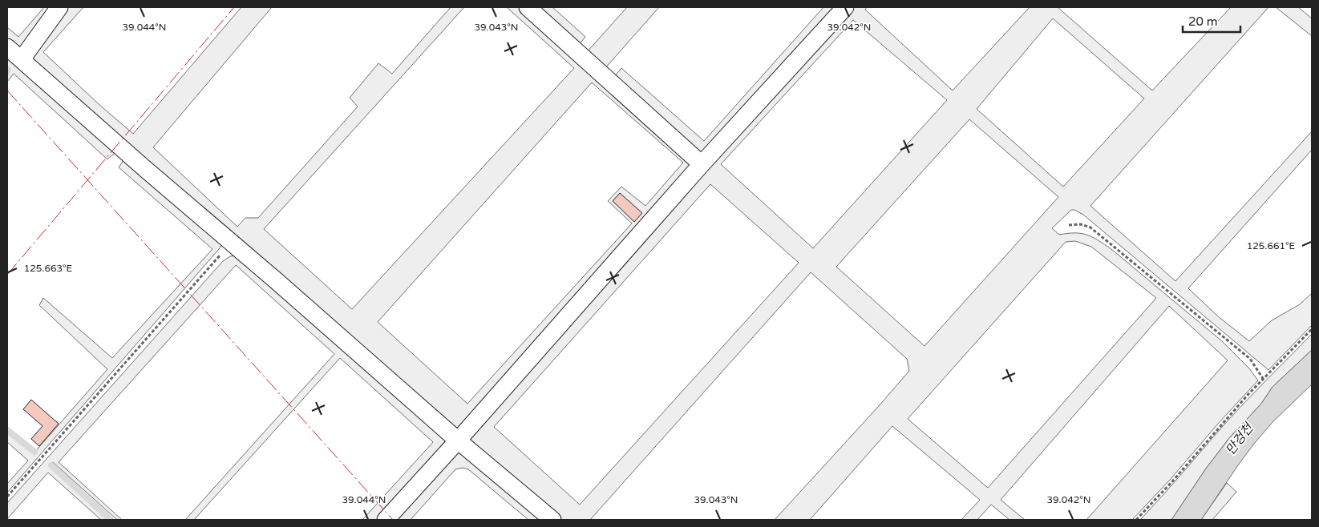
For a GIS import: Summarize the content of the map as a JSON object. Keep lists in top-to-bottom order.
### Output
{
  "water": ["만겅천"],
  "scale_bar": "20 m",
  "coordinates": [
    "39.044°N",
    "39.043°N",
    "39.042°N",
    "125.661°E",
    "125.663°E"
  ]
}
